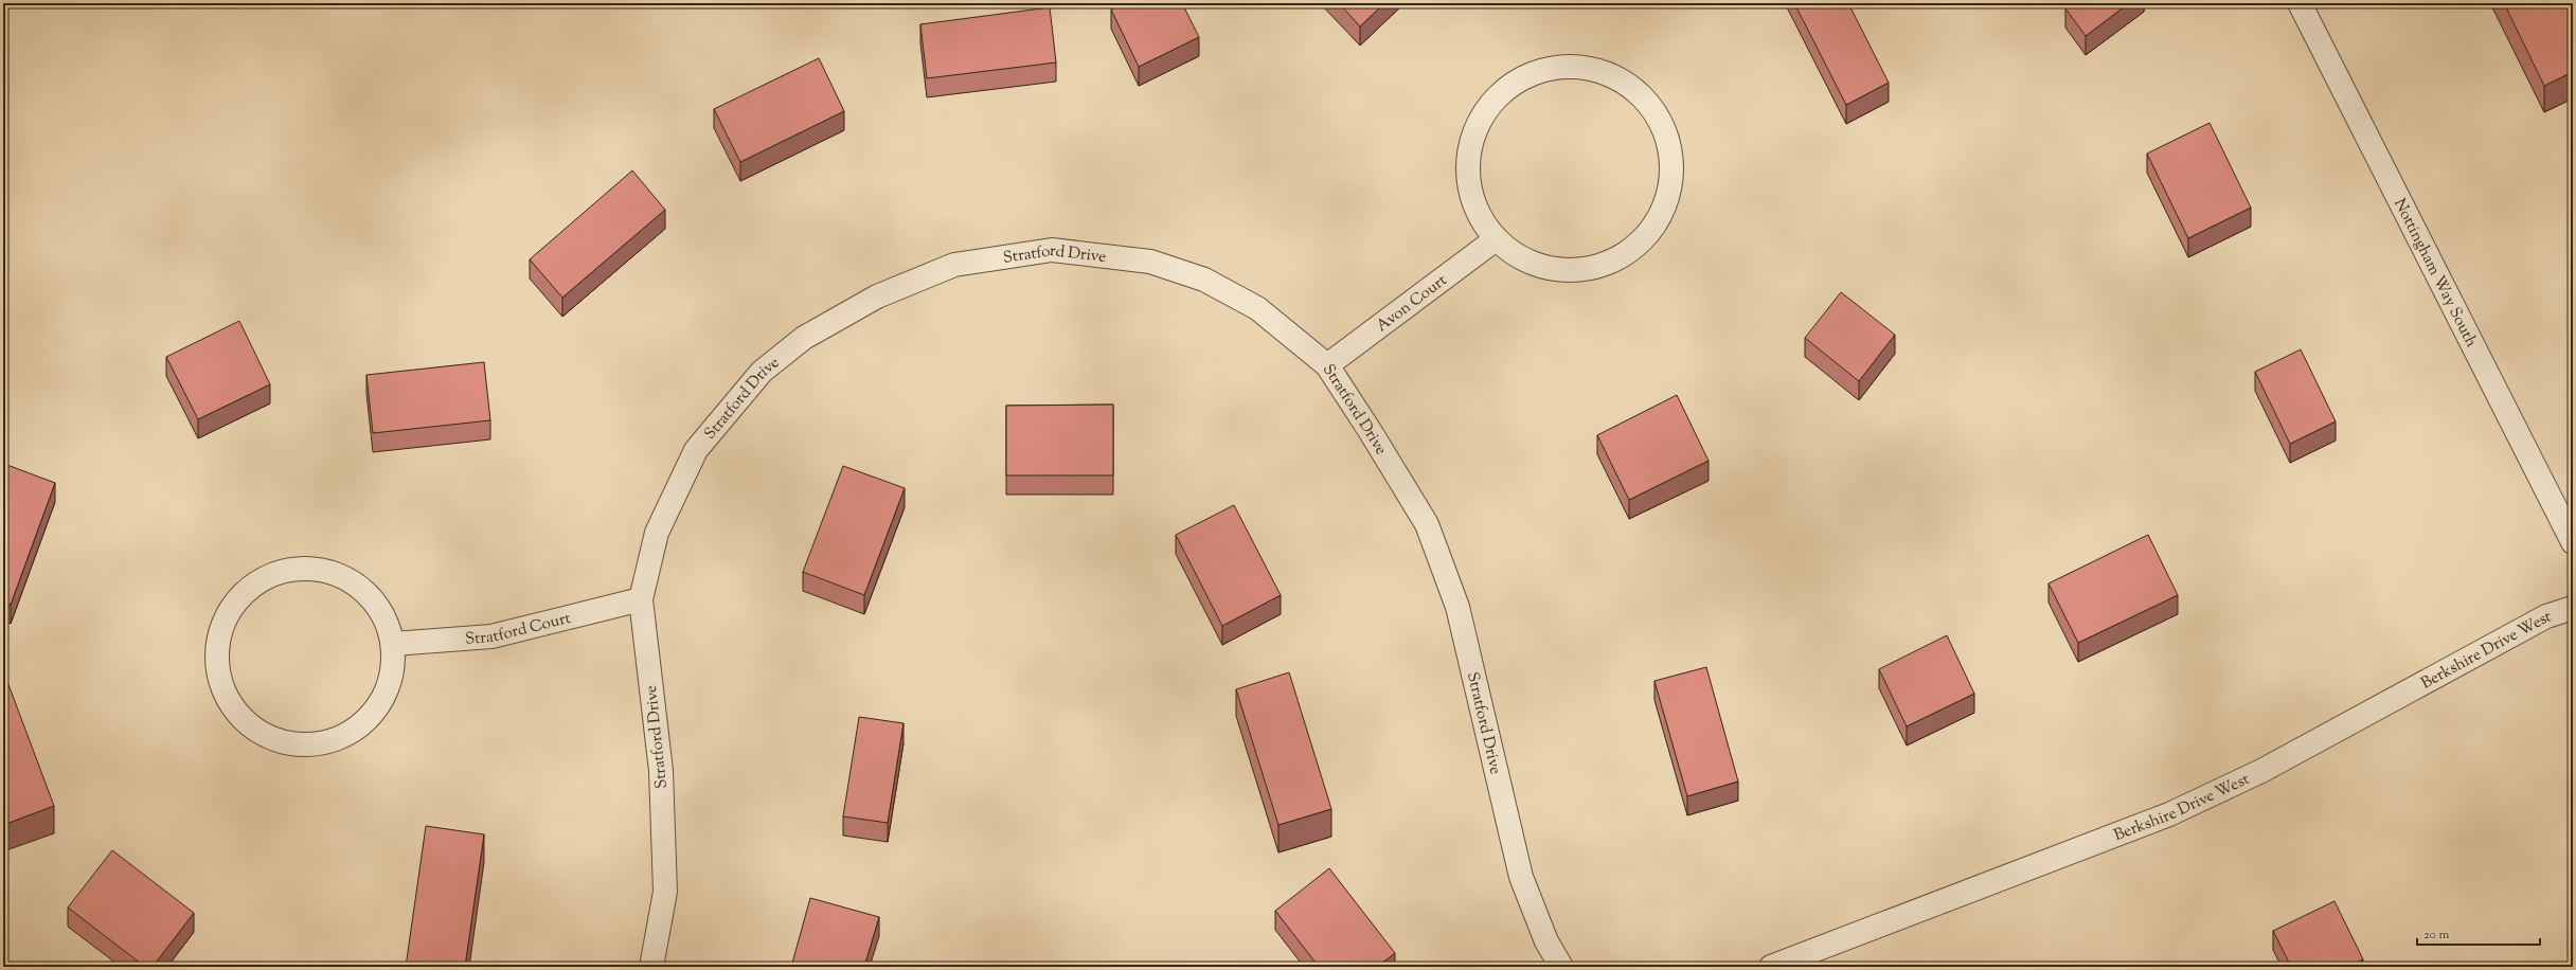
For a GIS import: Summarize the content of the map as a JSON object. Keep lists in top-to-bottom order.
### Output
{
  "streets": {
    "street": [
      "Stratford Drive",
      "Nottingham Way South",
      "Avon Court",
      "Stratford Court",
      "Berkshire Drive West"
    ]
  },
  "crossings": [
    ["Stratford Drive", "Avon Court"],
    ["Stratford Drive", "Stratford Court"]
  ],
  "scale_bar": "20 m"
}
